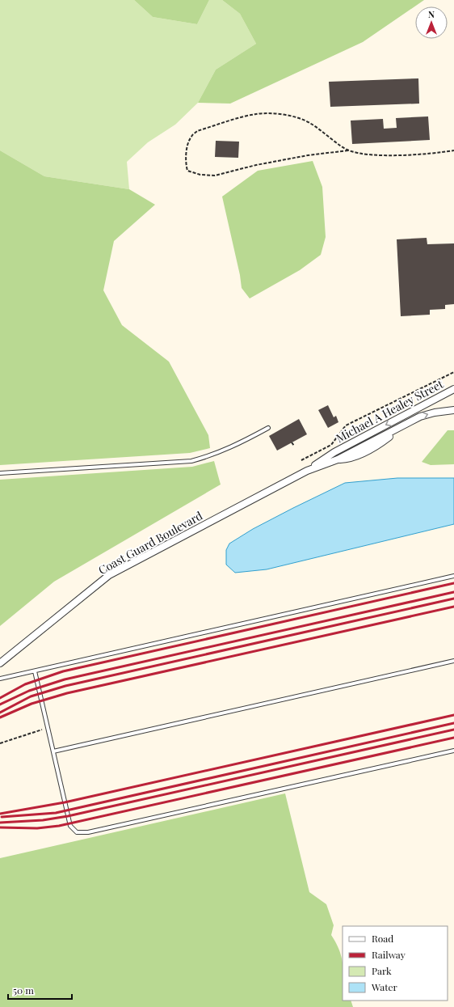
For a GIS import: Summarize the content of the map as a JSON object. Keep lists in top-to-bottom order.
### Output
{
  "streets": {
    "street": ["Michael A Healey Street", "Coast Guard Boulevard"]
  },
  "crossings": [
    ["Michael A Healey Street", "Coast Guard Boulevard"]
  ],
  "one_way": ["Michael A Healey Street"],
  "legend": [
    "Road",
    "Railway",
    "Park",
    "Water"
  ],
  "scale_bar": "50 m",
  "north": "top"
}
